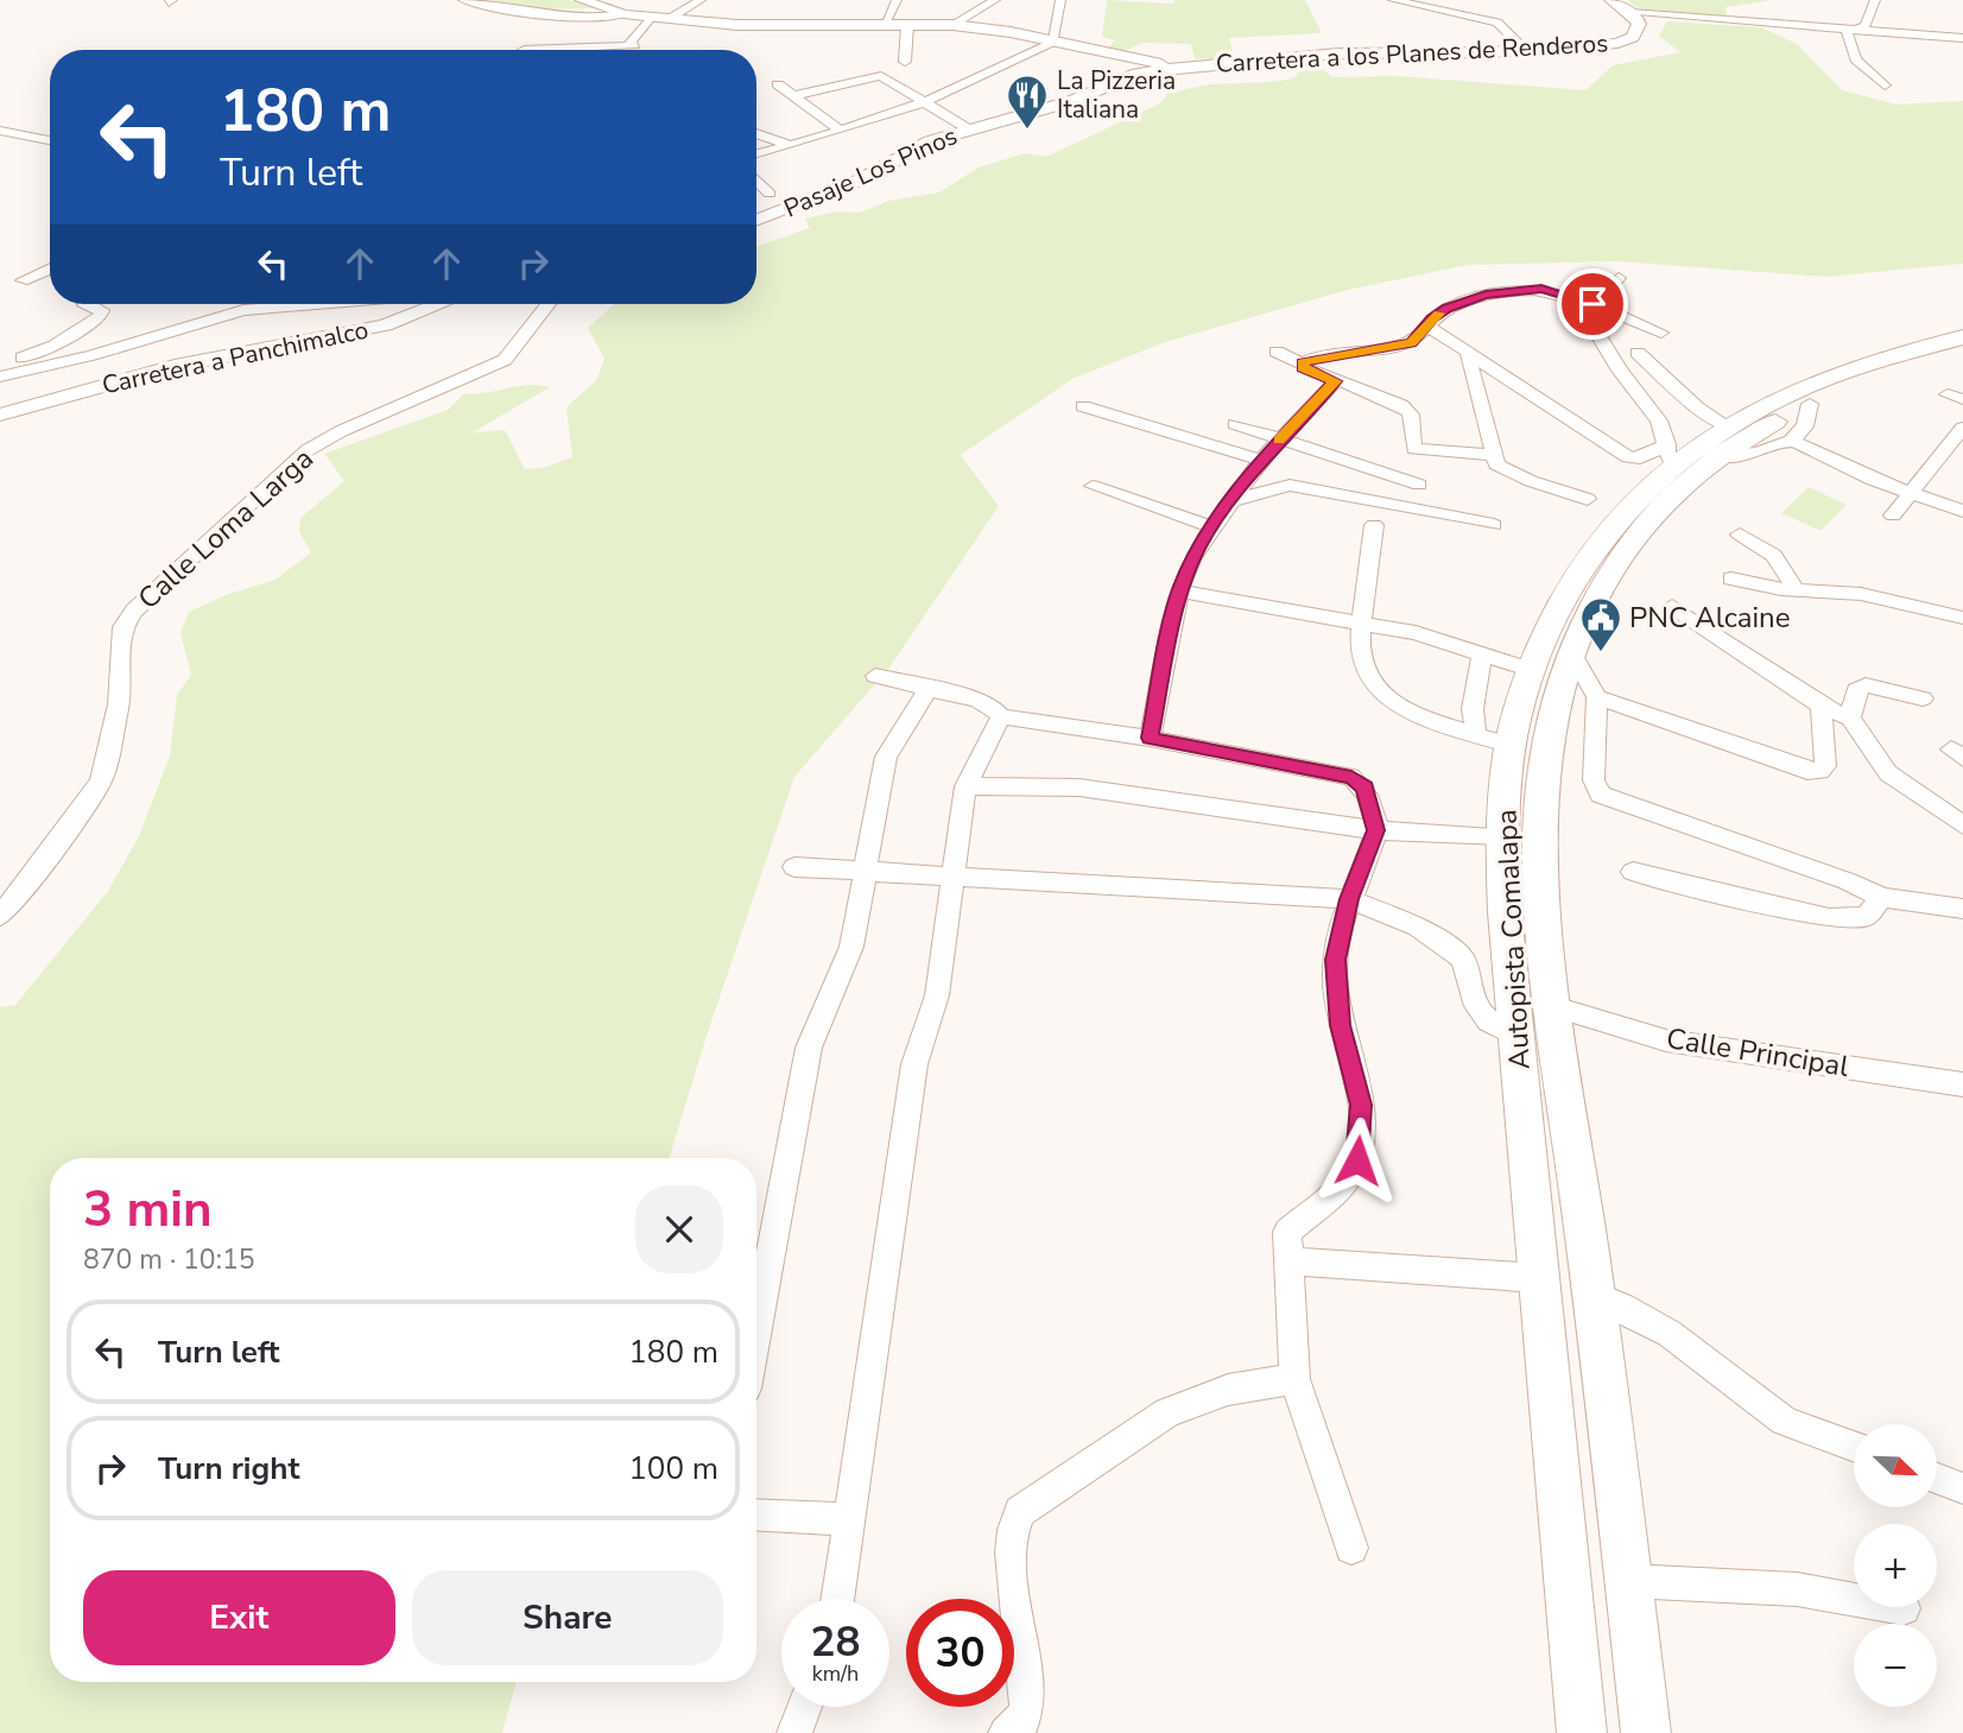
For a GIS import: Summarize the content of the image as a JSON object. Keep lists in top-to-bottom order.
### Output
{
  "streets": {
    "highway": ["Autopista Comalapa"],
    "main road": ["Carretera a los Planes de Renderos", "Pasaje Los Pinos", "Carretera a Panchimalco"],
    "street": ["Calle Loma Larga", "Calle Principal"]
  },
  "crossings": [
    ["Carretera a los Planes de Renderos", "Pasaje Los Pinos"],
    ["Autopista Comalapa", "Calle Principal"]
  ],
  "places": {
    "restaurant": ["La Pizzeria Italiana"],
    "public building": ["PNC Alcaine"]
  },
  "north": "bottom right",
  "page": {
    "turn": ["180 m", "Turn left"],
    "heading": ["3 min", "870 m · 10:15"],
    "list": [
      {
        "name": "Turn left",
        "value": "180 m"
      },
      {
        "name": "Turn right",
        "value": "100 m"
      }
    ],
    "map_buttons": ["+", "−"],
    "buttons": ["Exit", "Share"],
    "speed": "28 km/h",
    "limit": "30"
  }
}
